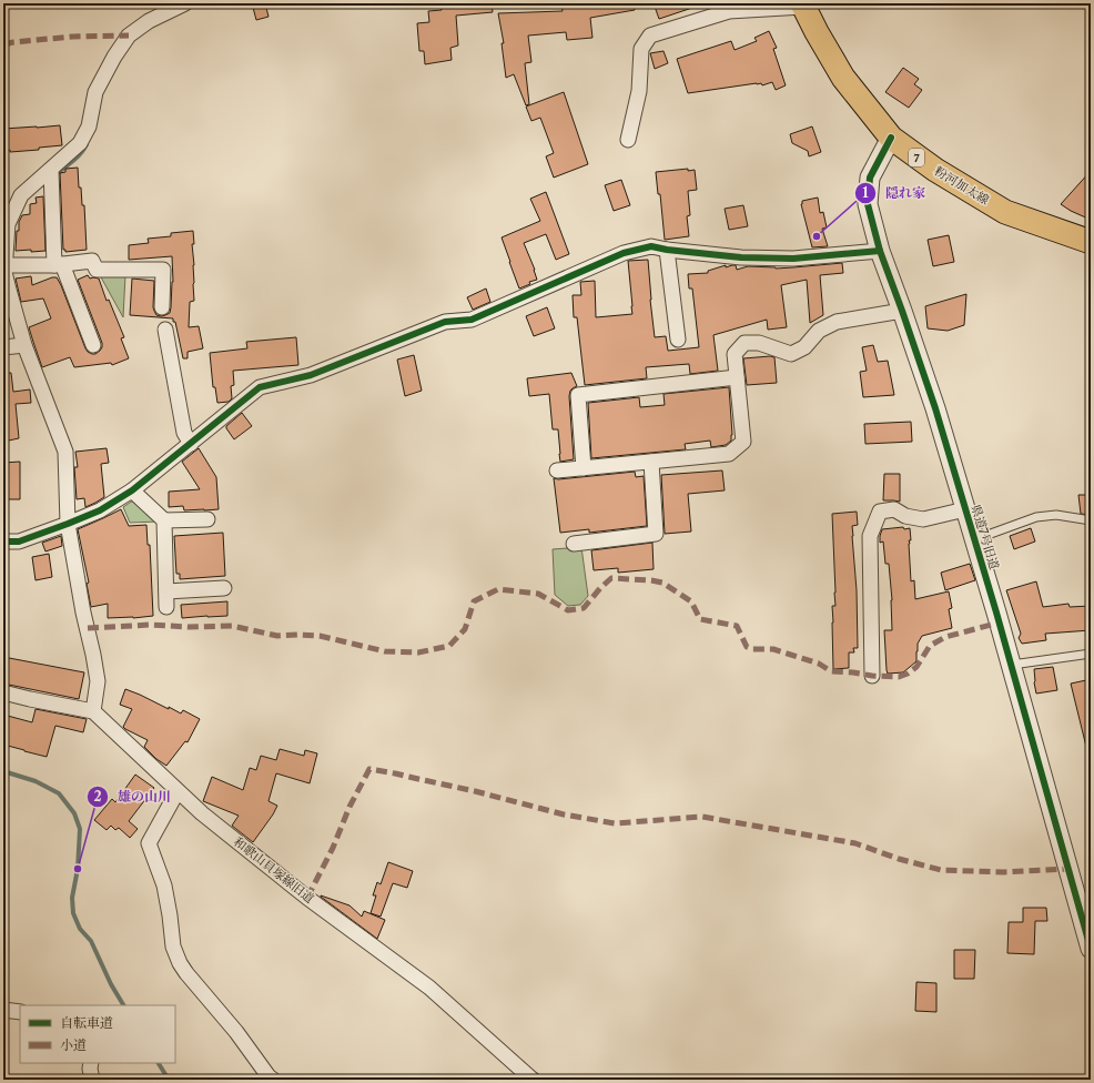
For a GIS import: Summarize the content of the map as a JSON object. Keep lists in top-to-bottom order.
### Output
{
  "streets": {
    "main road": ["7", "粉河加太線"],
    "street": ["県道7号旧道", "和歌山貝塚線旧道"]
  },
  "crossings": [
    ["粉河加太線", "県道7号旧道"]
  ],
  "places": ["隠れ家", "雄の山川"],
  "legend": ["自転車道", "小道"]
}
